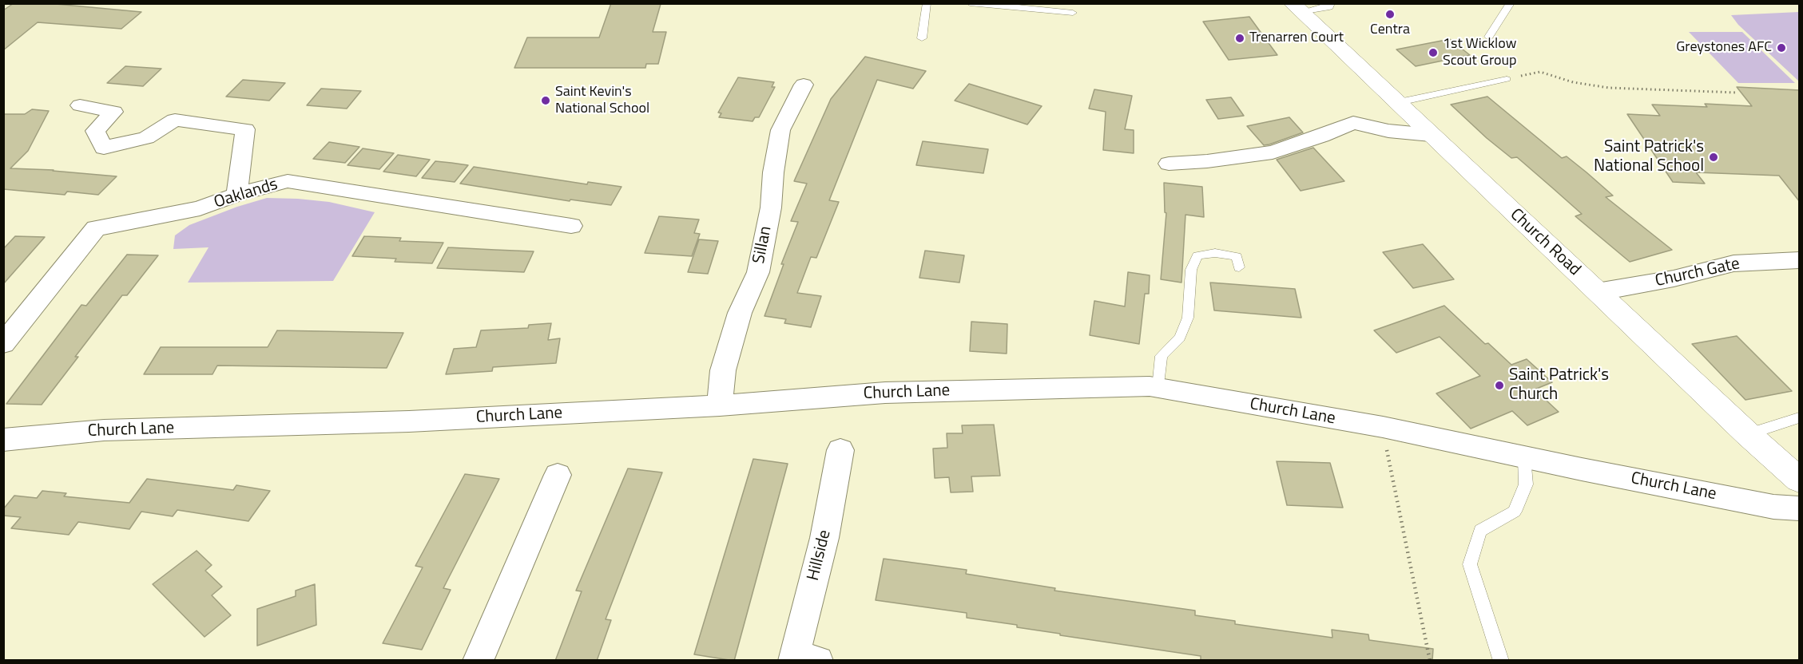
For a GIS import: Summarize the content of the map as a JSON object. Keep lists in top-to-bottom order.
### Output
{
  "streets": {
    "main road": ["Church Road"],
    "street": [
      "Oaklands",
      "Sillan",
      "Church Gate",
      "Church Lane",
      "Hillside"
    ]
  },
  "crossings": [
    ["Church Road", "Church Gate"],
    ["Sillan", "Church Lane"]
  ],
  "places": [
    "Centra",
    "Trenarren Court",
    "Greystones AFC",
    "1st Wicklow Scout Group",
    "Saint Kevin's National School",
    "Saint Patrick's National School",
    "Saint Patrick's Church"
  ]
}
